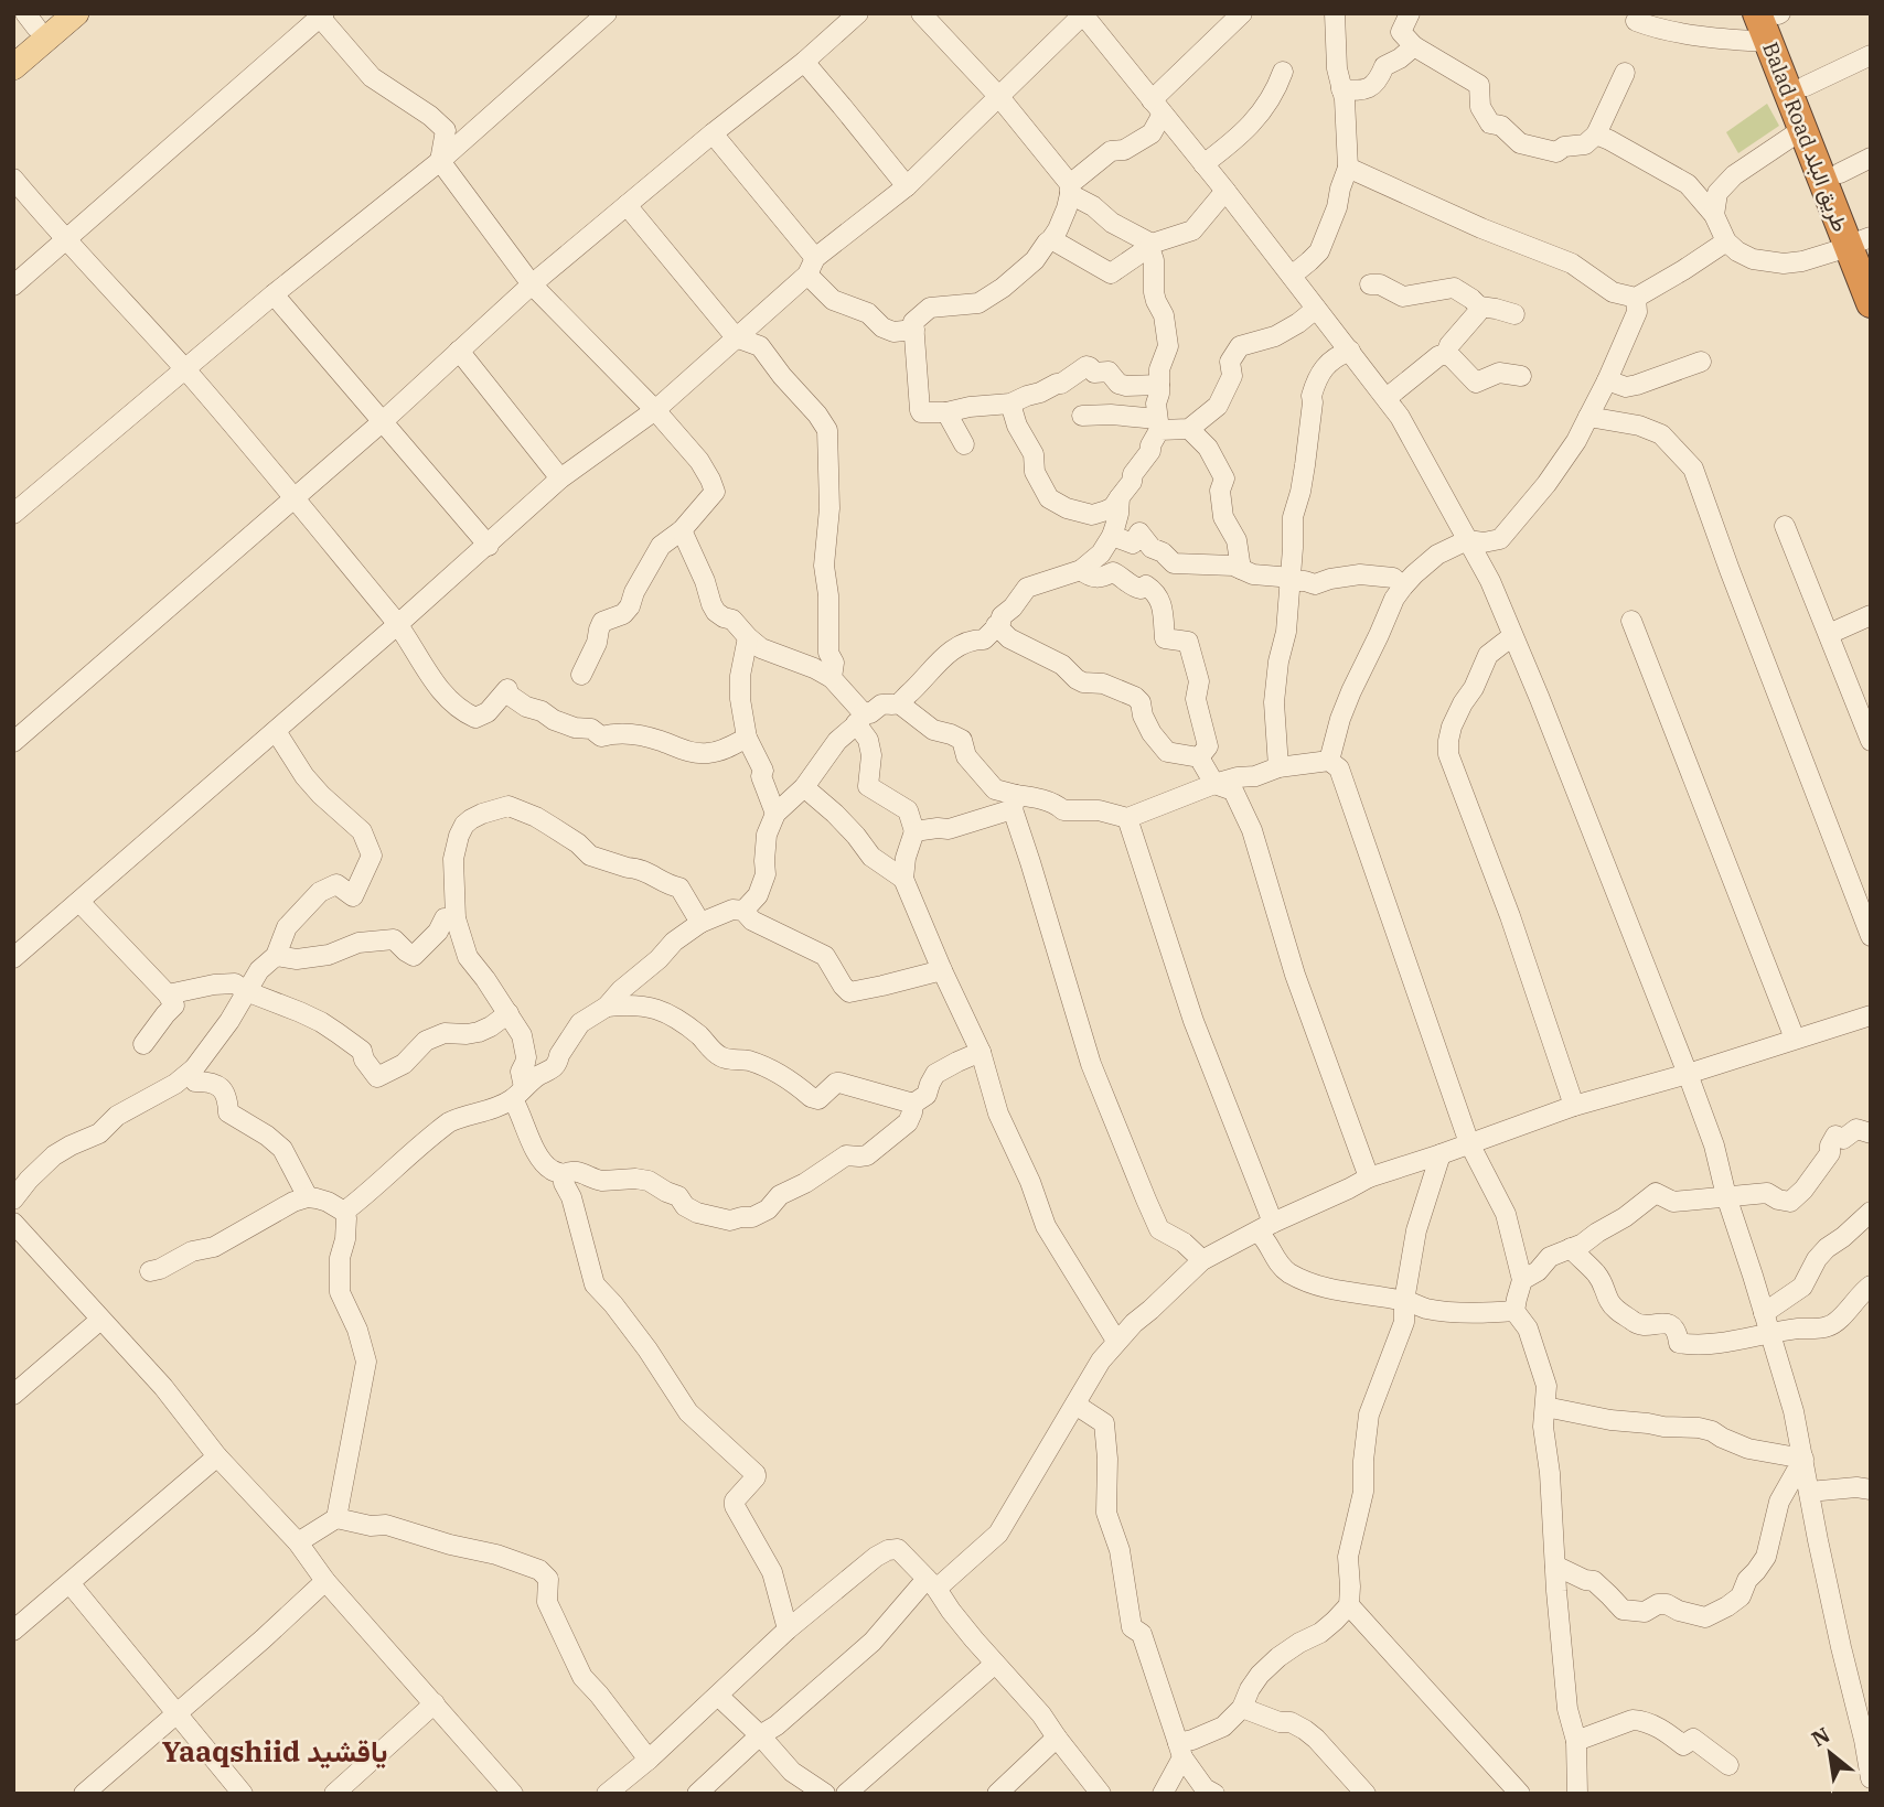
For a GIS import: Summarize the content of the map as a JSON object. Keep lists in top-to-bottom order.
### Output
{
  "streets": {
    "highway": ["Balad Road طريق البلد"]
  },
  "districts": ["Yaaqshiid ياقشيد"],
  "north": "top left"
}
